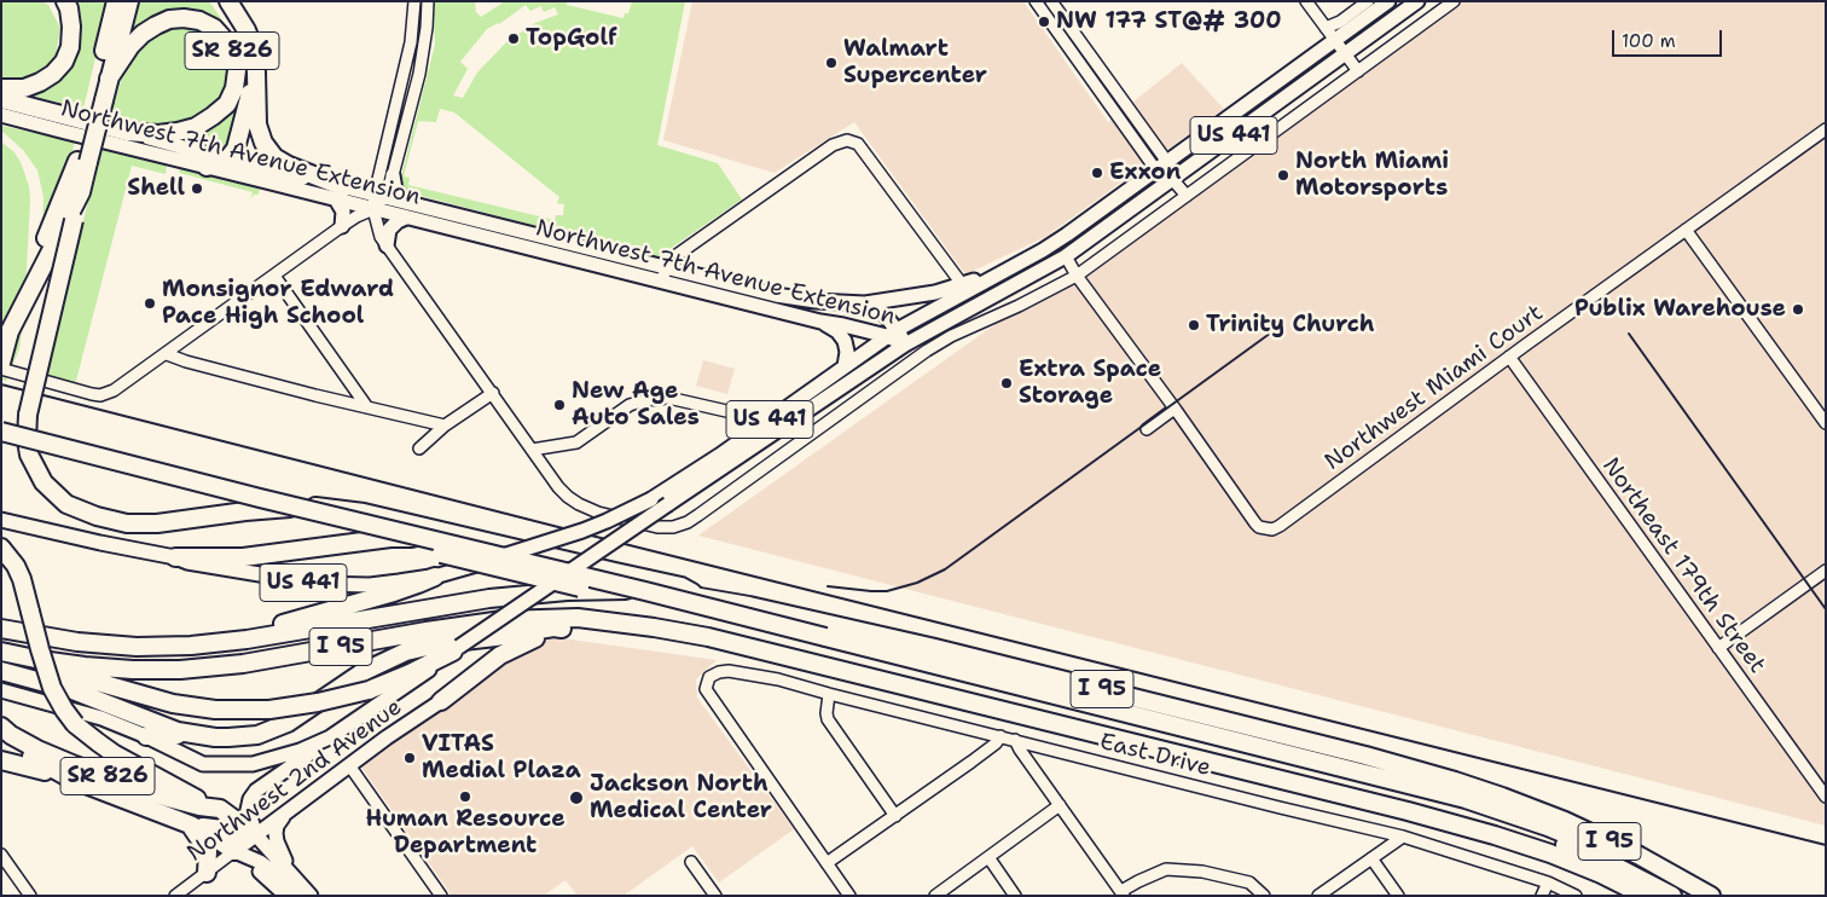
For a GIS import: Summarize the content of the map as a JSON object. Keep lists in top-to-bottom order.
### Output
{
  "streets": {
    "highway": ["SR 826", "I 95"],
    "main road": ["US 441", "Northwest 7th Avenue Extension", "Northwest 2nd Avenue"],
    "street": ["Northwest Miami Court", "Northeast 179th Street", "East Drive"]
  },
  "crossings": [
    ["SR 826", "Northwest 7th Avenue Extension"],
    ["SR 826", "Northwest 2nd Avenue"],
    ["US 441", "Northwest 7th Avenue Extension"],
    ["Northwest Miami Court", "Northeast 179th Street"]
  ],
  "places": [
    "NW 177 ST@# 300",
    "TopGolf",
    "Walmart Supercenter",
    "Exxon",
    "North Miami Motorsports",
    "Shell",
    "Monsignor Edward Pace High School",
    "Publix Warehouse",
    "Trinity Church",
    "Extra Space Storage",
    "New Age Auto Sales",
    "VITAS Medial Plaza",
    "Human Resource Department",
    "Jackson North Medical Center"
  ],
  "scale_bar": "100 m"
}
